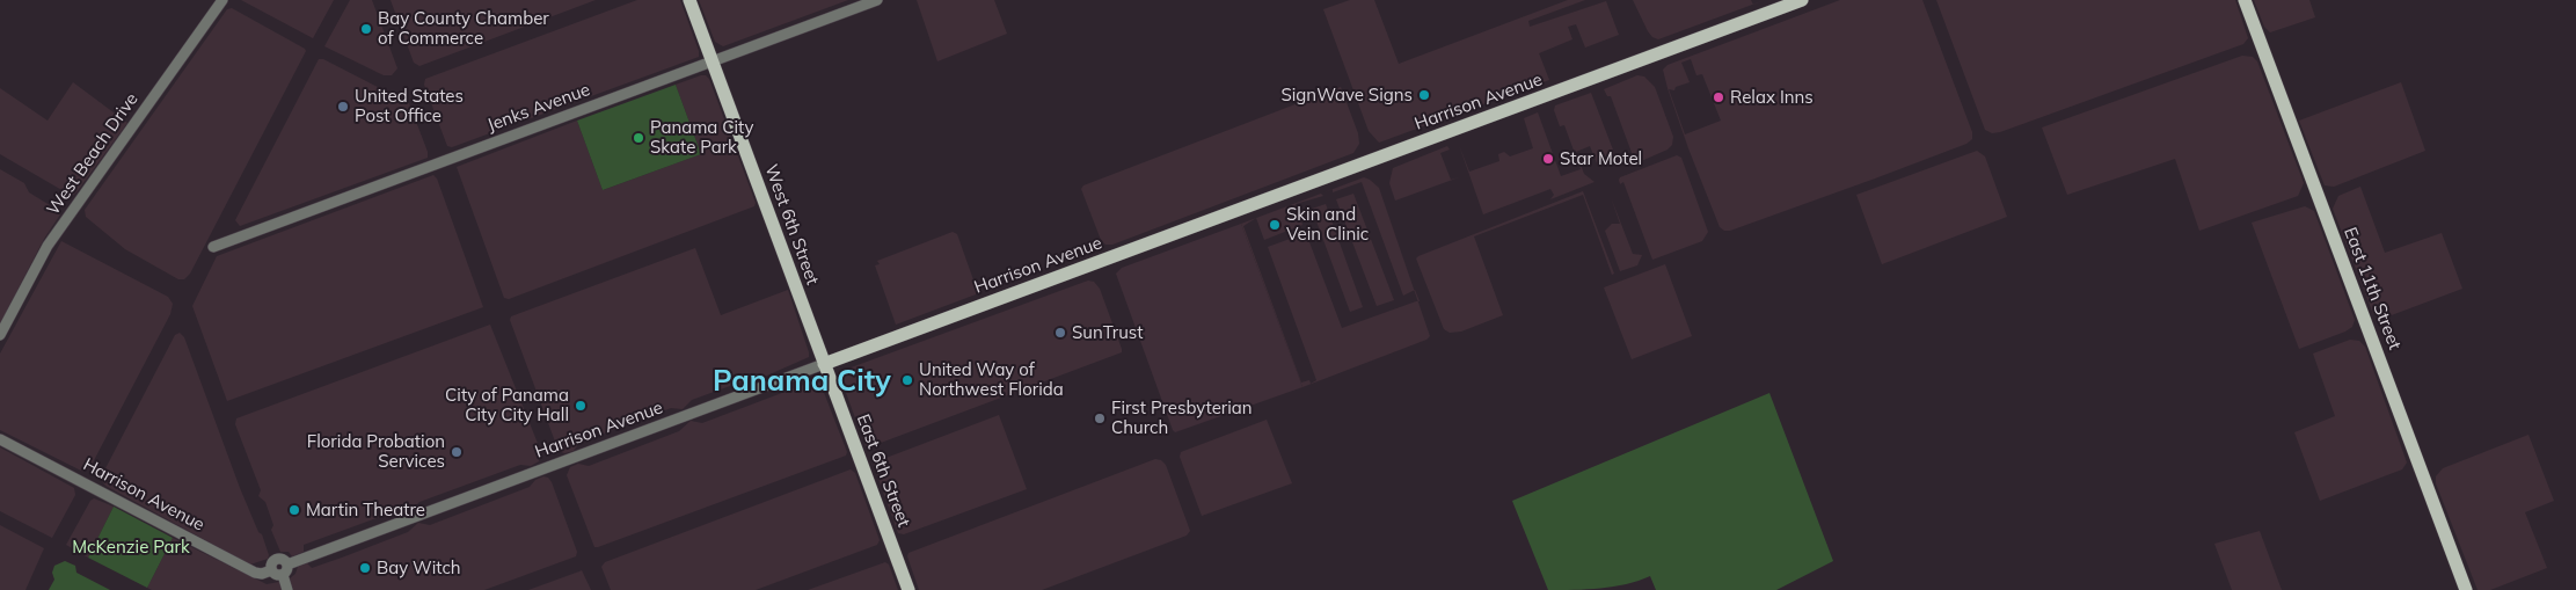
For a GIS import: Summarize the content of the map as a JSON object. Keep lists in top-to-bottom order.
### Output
{
  "streets": {
    "main road": [
      "Harrison Avenue",
      "West 6th Street",
      "East 11th Street",
      "East 6th Street"
    ],
    "street": ["Jenks Avenue", "West Beach Drive"]
  },
  "crossings": [
    ["Harrison Avenue", "West 6th Street"],
    ["Harrison Avenue", "East 6th Street"],
    ["Jenks Avenue", "West 6th Street"],
    ["West 6th Street", "East 6th Street"]
  ],
  "districts": ["Panama City"],
  "parks": ["McKenzie Park"],
  "places": [
    "Bay County Chamber of Commerce",
    "SignWave Signs",
    "Relax Inns",
    "United States Post Office",
    "Panama City Skate Park",
    "Star Motel",
    "Skin and Vein Clinic",
    "SunTrust",
    "United Way of Northwest Florida",
    "City of Panama City City Hall",
    "First Presbyterian Church",
    "Florida Probation Services",
    "Martin Theatre",
    "Bay Witch"
  ]
}
